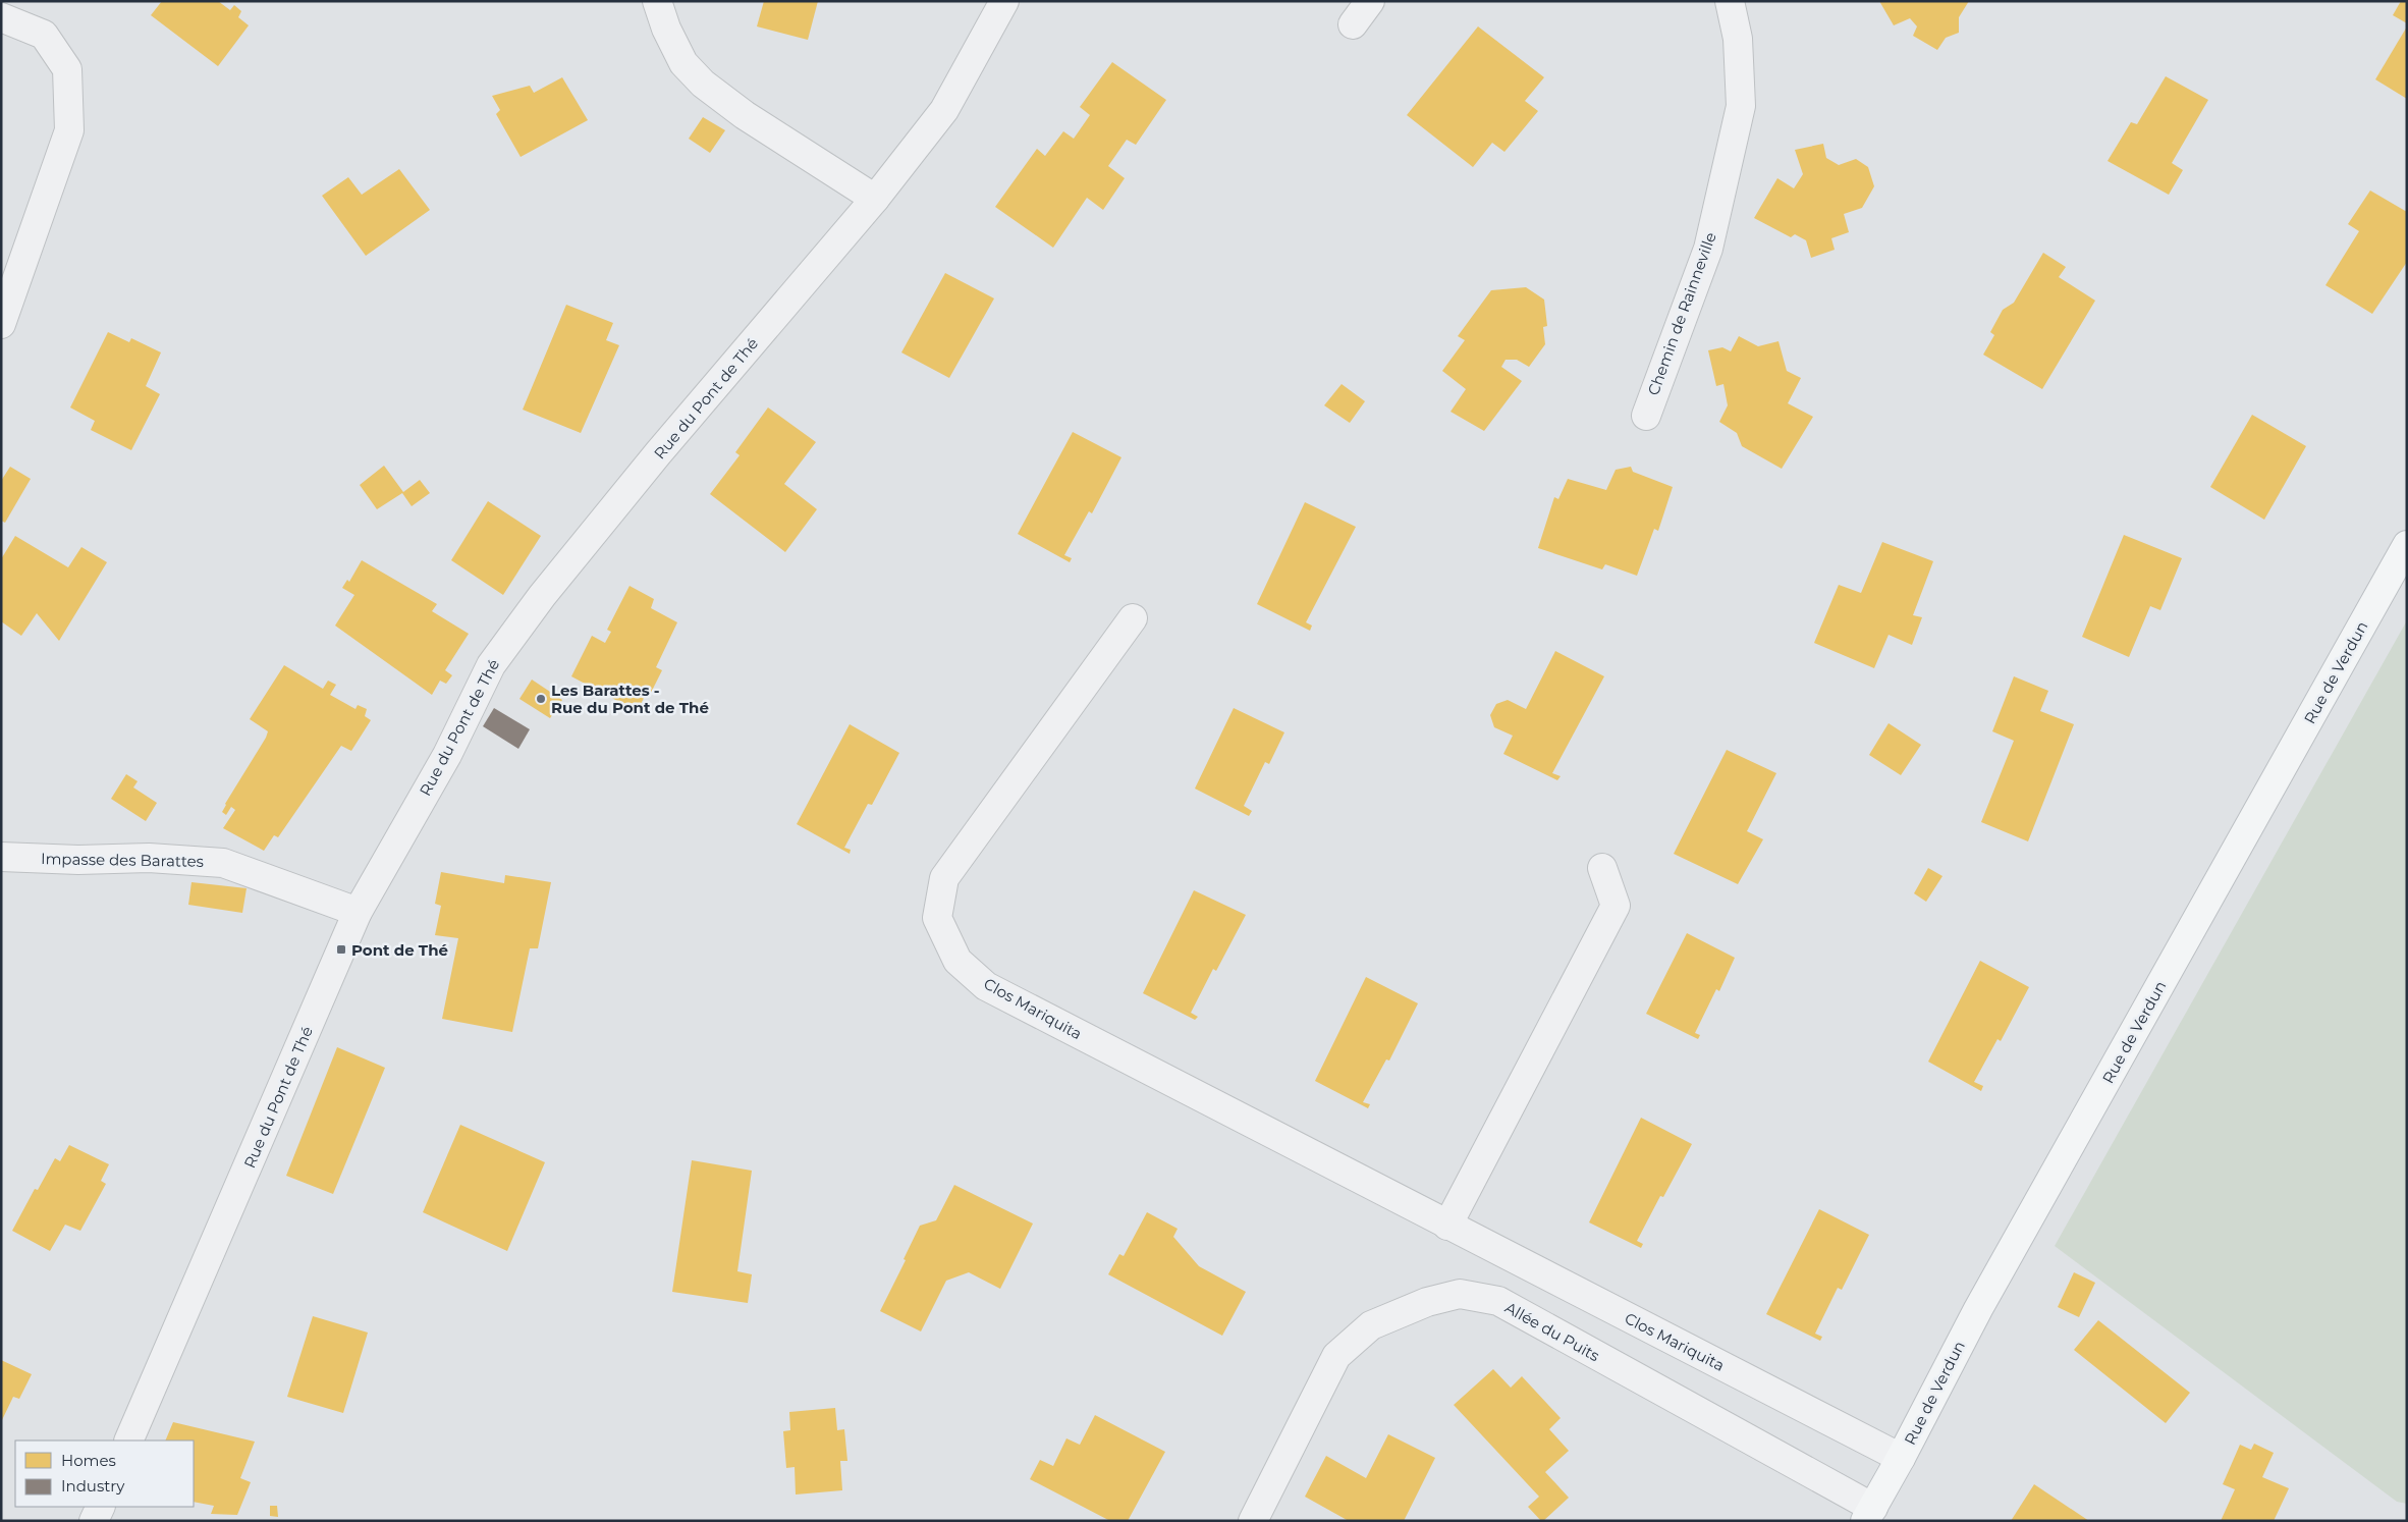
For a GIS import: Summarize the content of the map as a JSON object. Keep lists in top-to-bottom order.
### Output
{
  "streets": {
    "main road": ["Rue de Verdun"],
    "street": [
      "Chemin de Rainneville",
      "Rue du Pont de Thé",
      "Impasse des Barattes",
      "Clos Mariquita",
      "Allée du Puits"
    ]
  },
  "crossings": [
    ["Rue du Pont de Thé", "Impasse des Barattes"],
    ["Rue de Verdun", "Clos Mariquita"],
    ["Rue de Verdun", "Allée du Puits"]
  ],
  "places": {
    "other": ["Les Barattes - Rue du Pont de Thé"],
    "transit": ["Pont de Thé"]
  },
  "legend": ["Homes", "Industry"]
}
